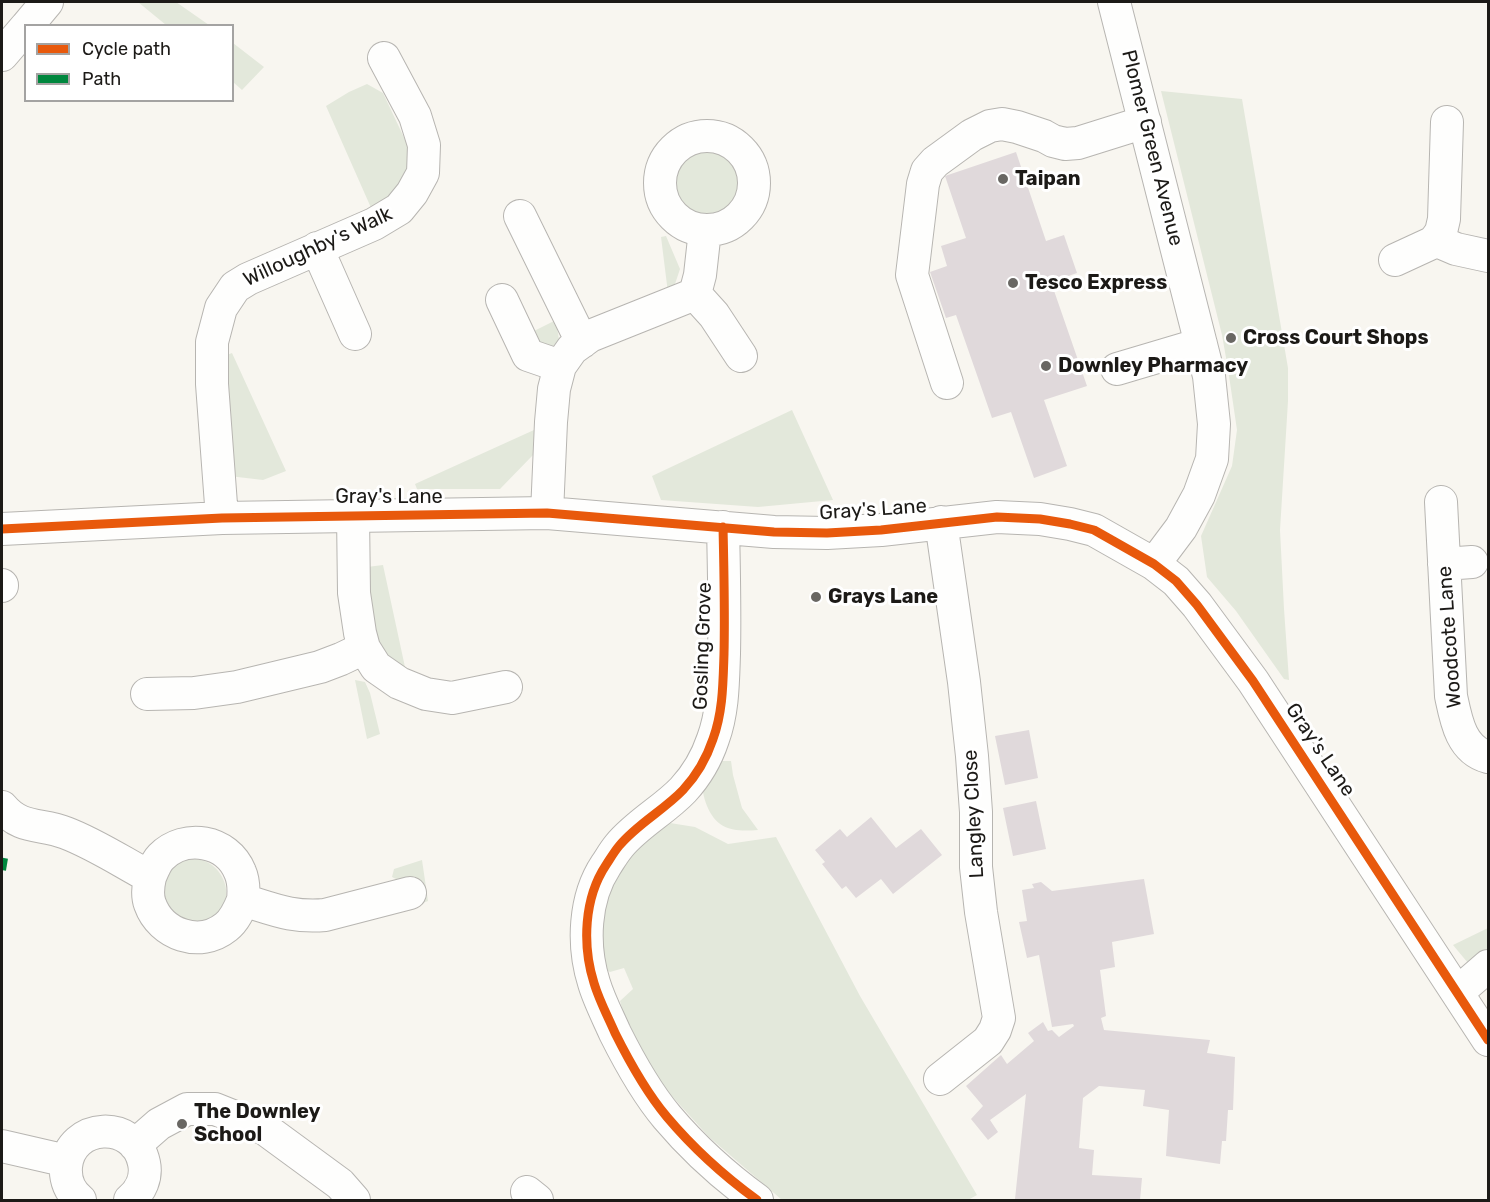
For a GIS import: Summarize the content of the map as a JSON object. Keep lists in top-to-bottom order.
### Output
{
  "streets": {
    "street": [
      "Plomer Green Avenue",
      "Willoughby's Walk",
      "Gray's Lane",
      "Woodcote Lane",
      "Gosling Grove",
      "Langley Close"
    ]
  },
  "crossings": [
    ["Plomer Green Avenue", "Gray's Lane"],
    ["Willoughby's Walk", "Gray's Lane"],
    ["Gray's Lane", "Gosling Grove"],
    ["Gray's Lane", "Langley Close"]
  ],
  "places": [
    "Taipan",
    "Tesco Express",
    "Cross Court Shops",
    "Downley Pharmacy",
    "Grays Lane",
    "The Downley School"
  ],
  "legend": ["Cycle path", "Path"]
}
